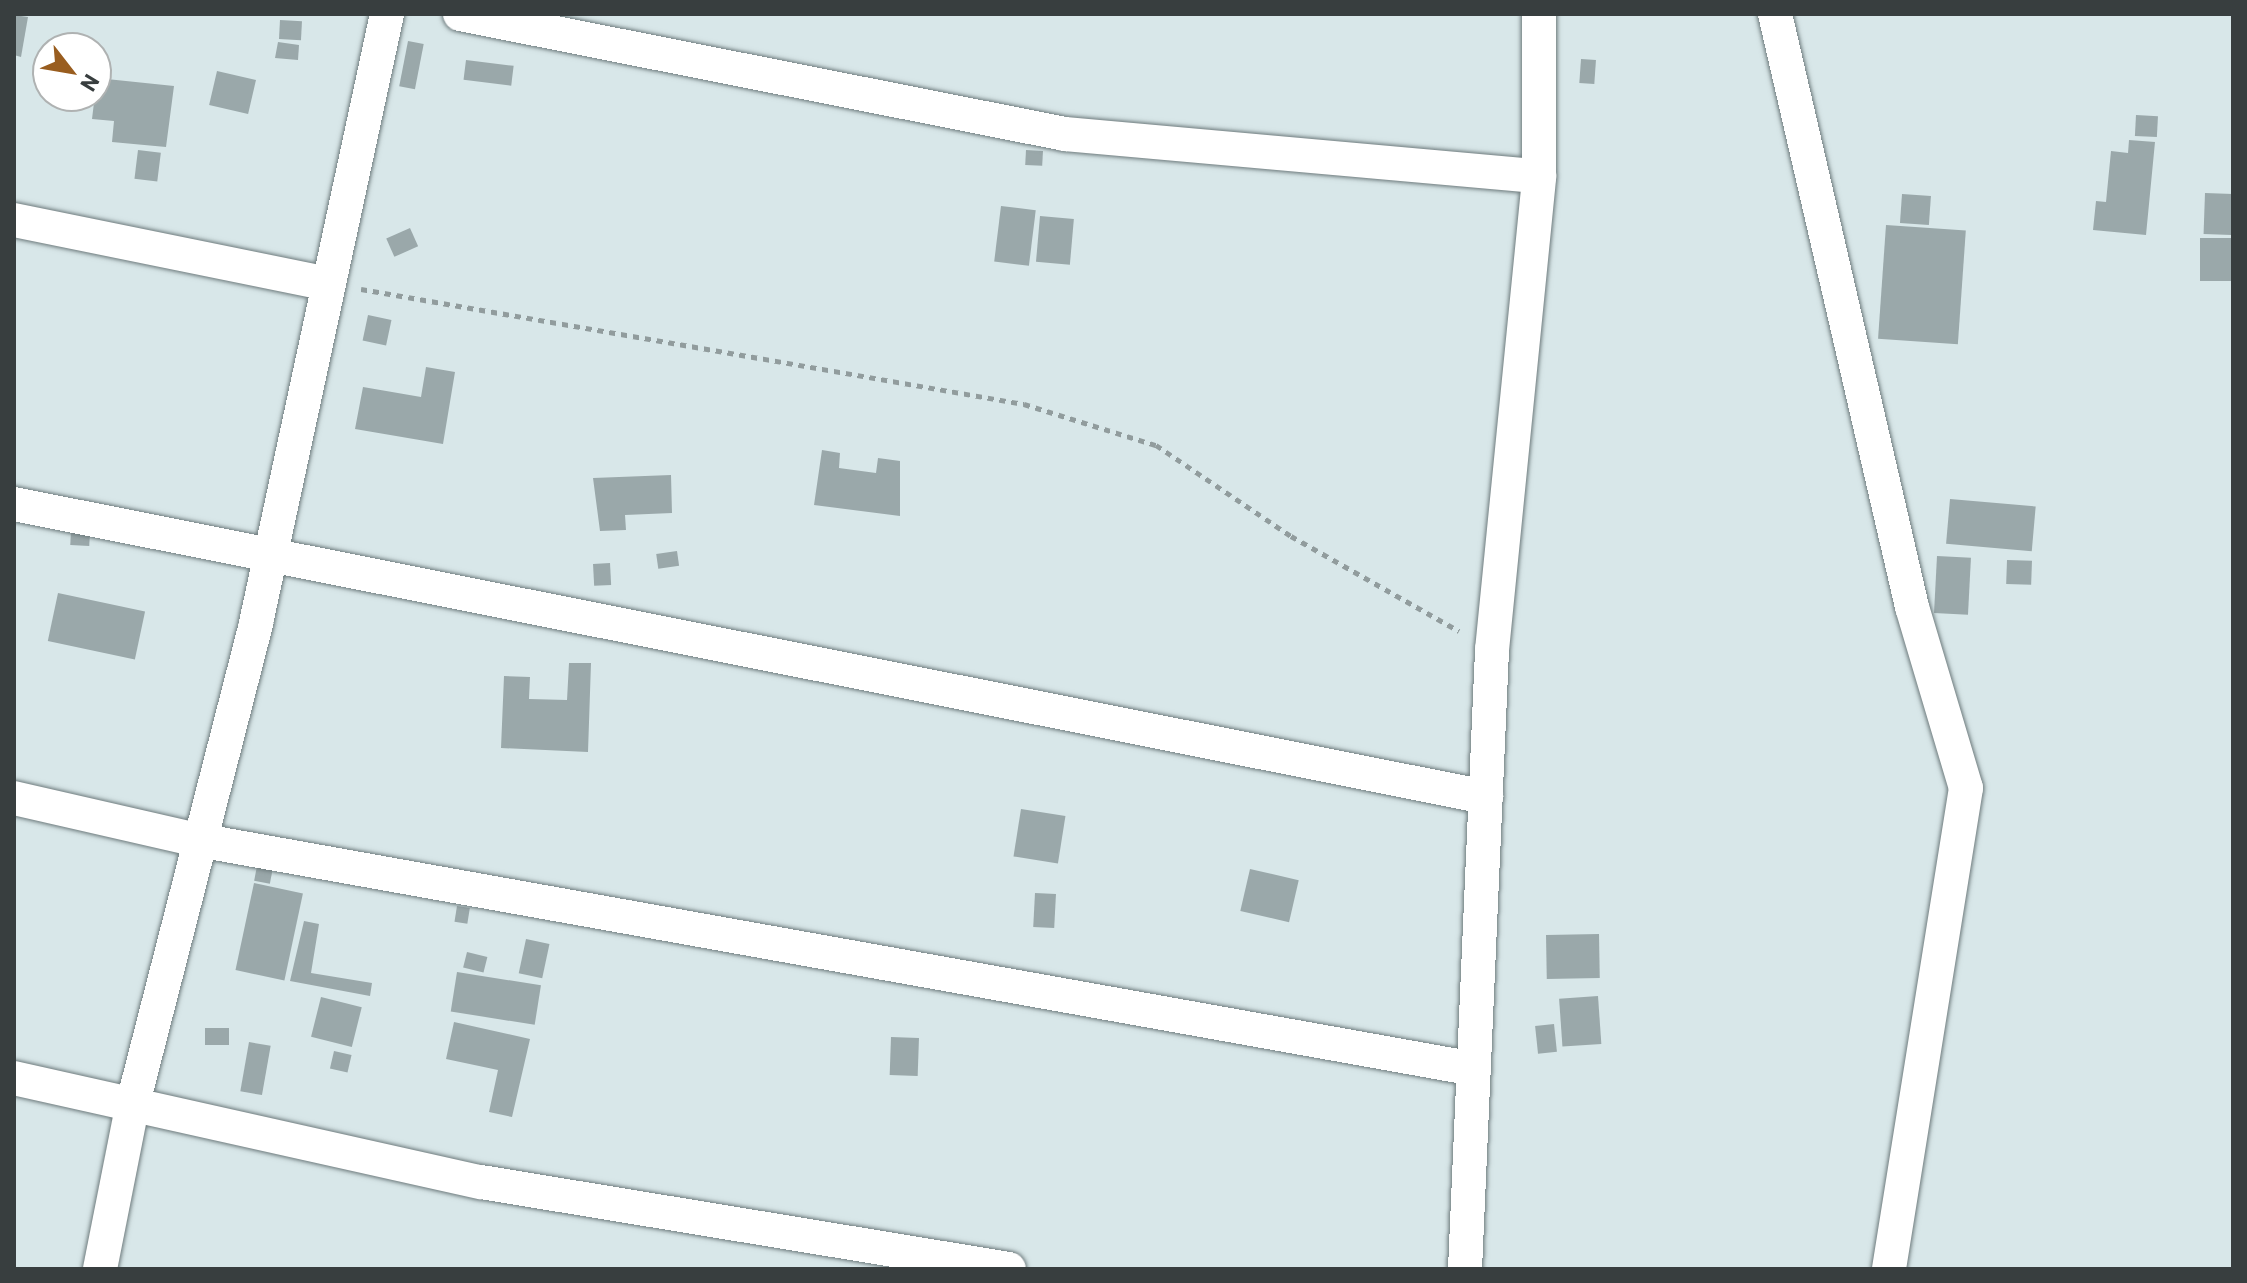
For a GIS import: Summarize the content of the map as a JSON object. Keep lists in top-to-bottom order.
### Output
{
  "north": "bottom right"
}
